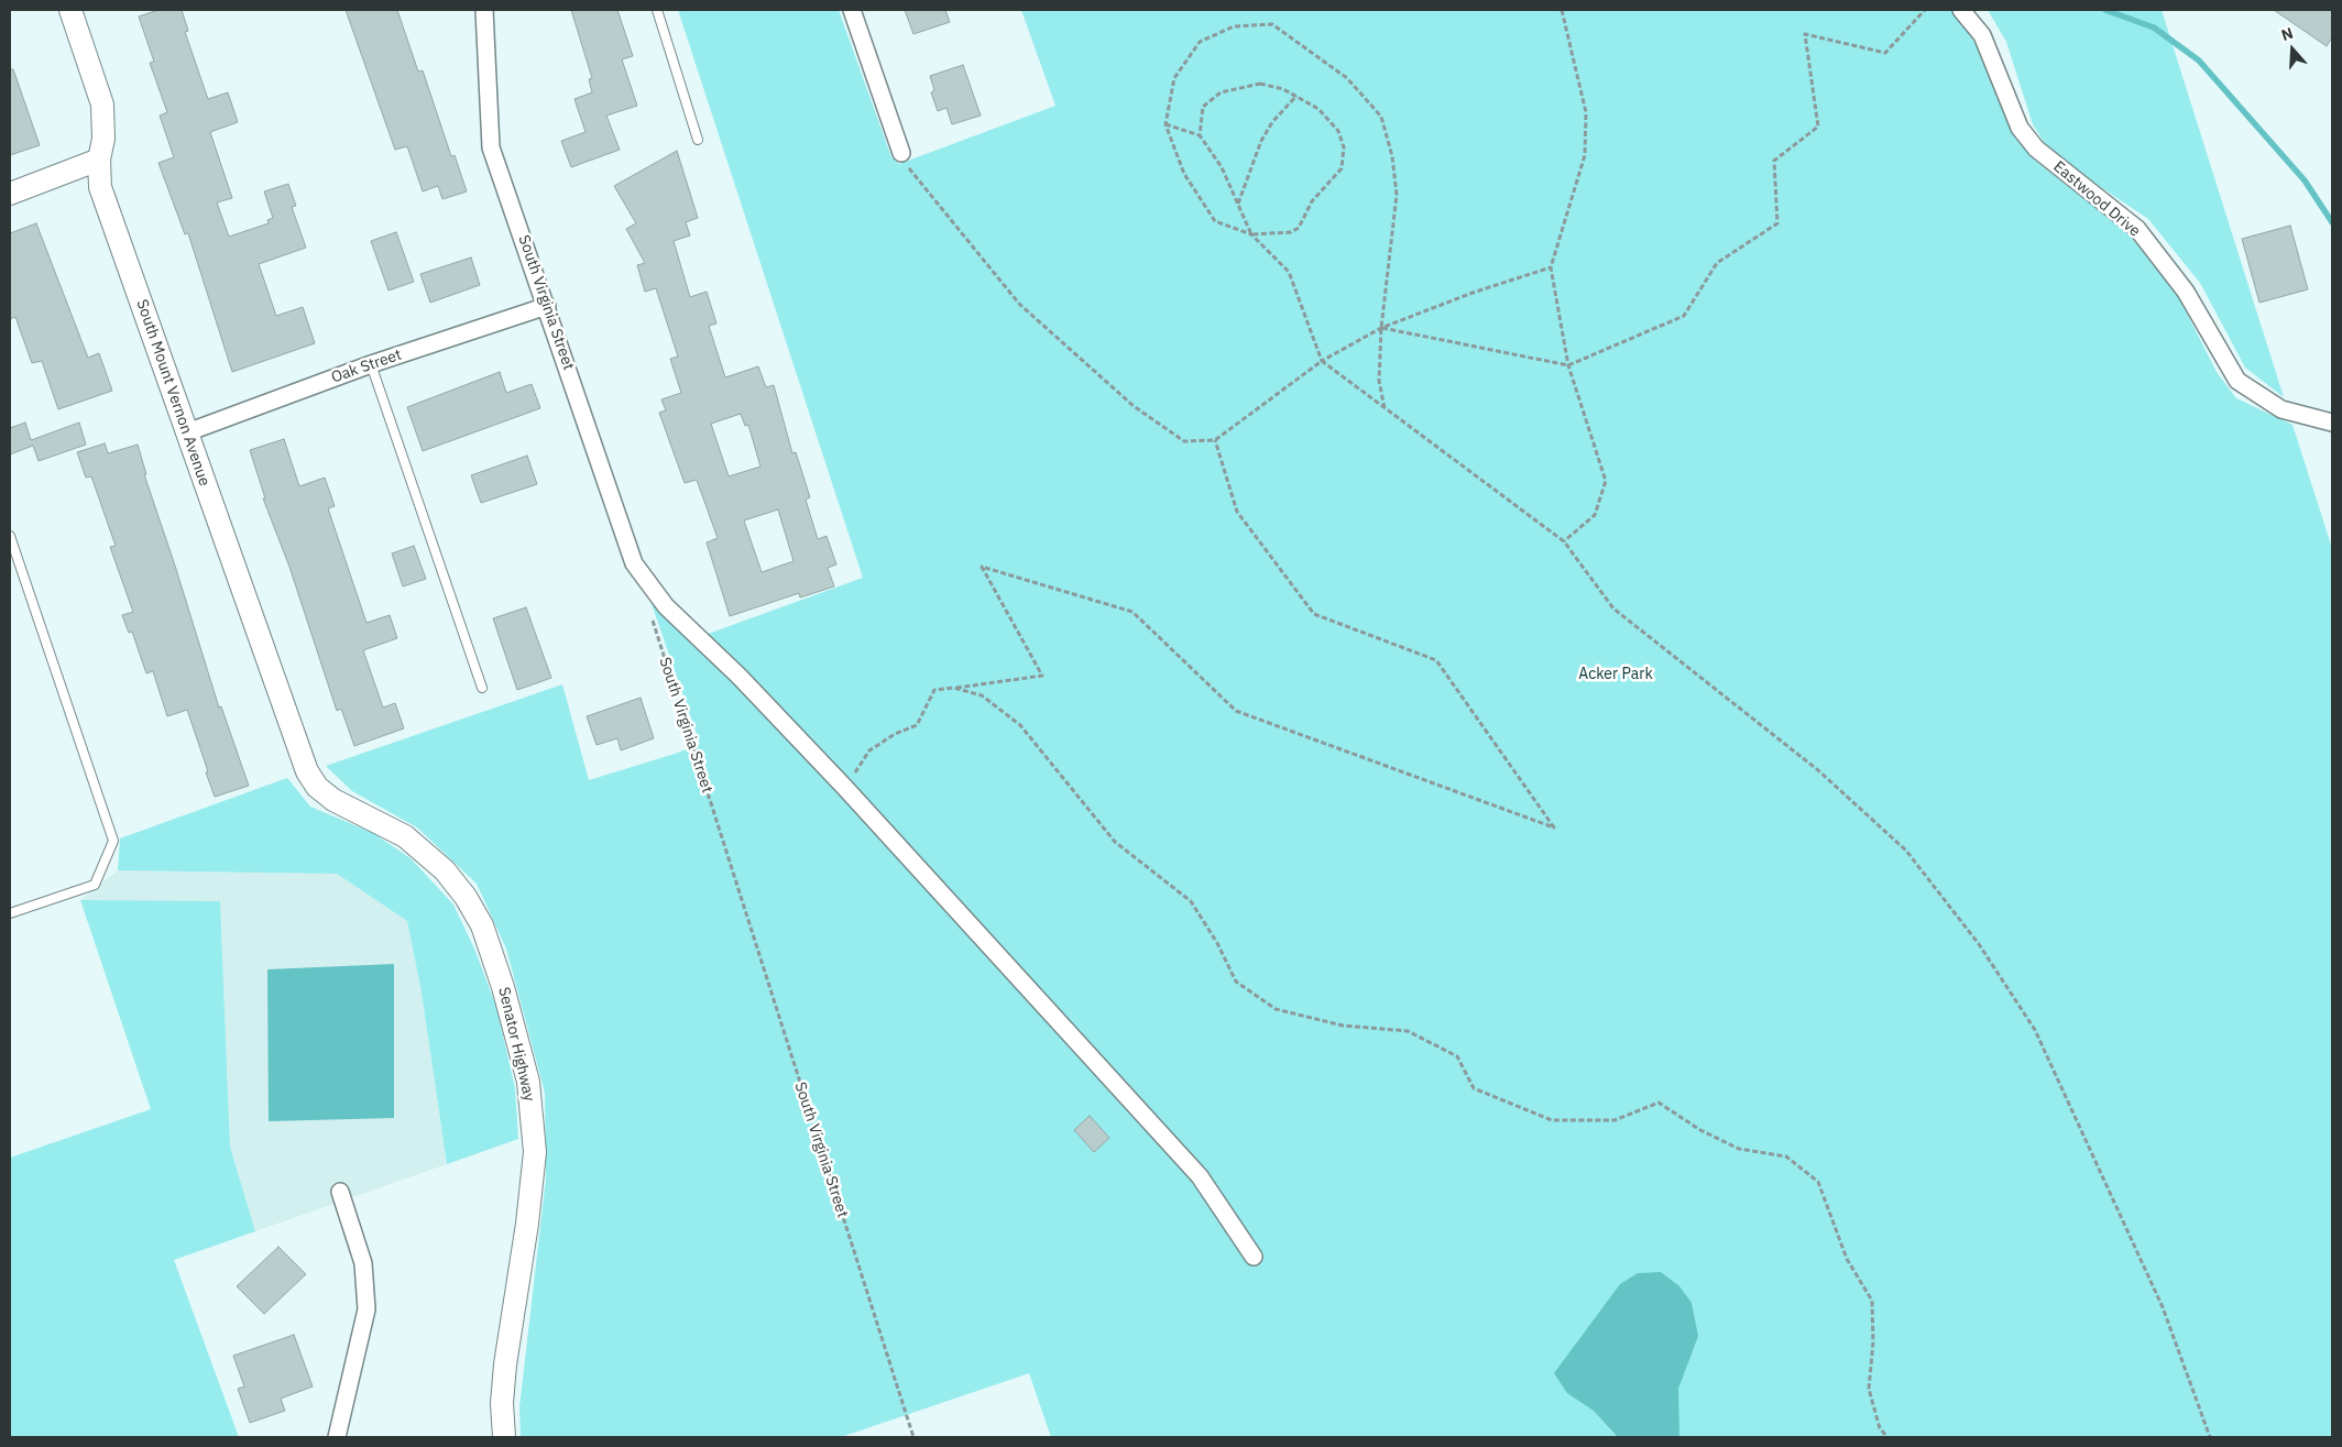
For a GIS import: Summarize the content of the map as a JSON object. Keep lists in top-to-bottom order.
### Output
{
  "streets": {
    "street": [
      "Eastwood Drive",
      "South Virginia Street",
      "Oak Street",
      "South Mount Vernon Avenue",
      "Senator Highway"
    ]
  },
  "crossings": [
    ["South Virginia Street", "Oak Street"],
    ["Oak Street", "South Mount Vernon Avenue"],
    ["South Mount Vernon Avenue", "Senator Highway"]
  ],
  "parks": ["Acker Park"],
  "north": "top"
}
